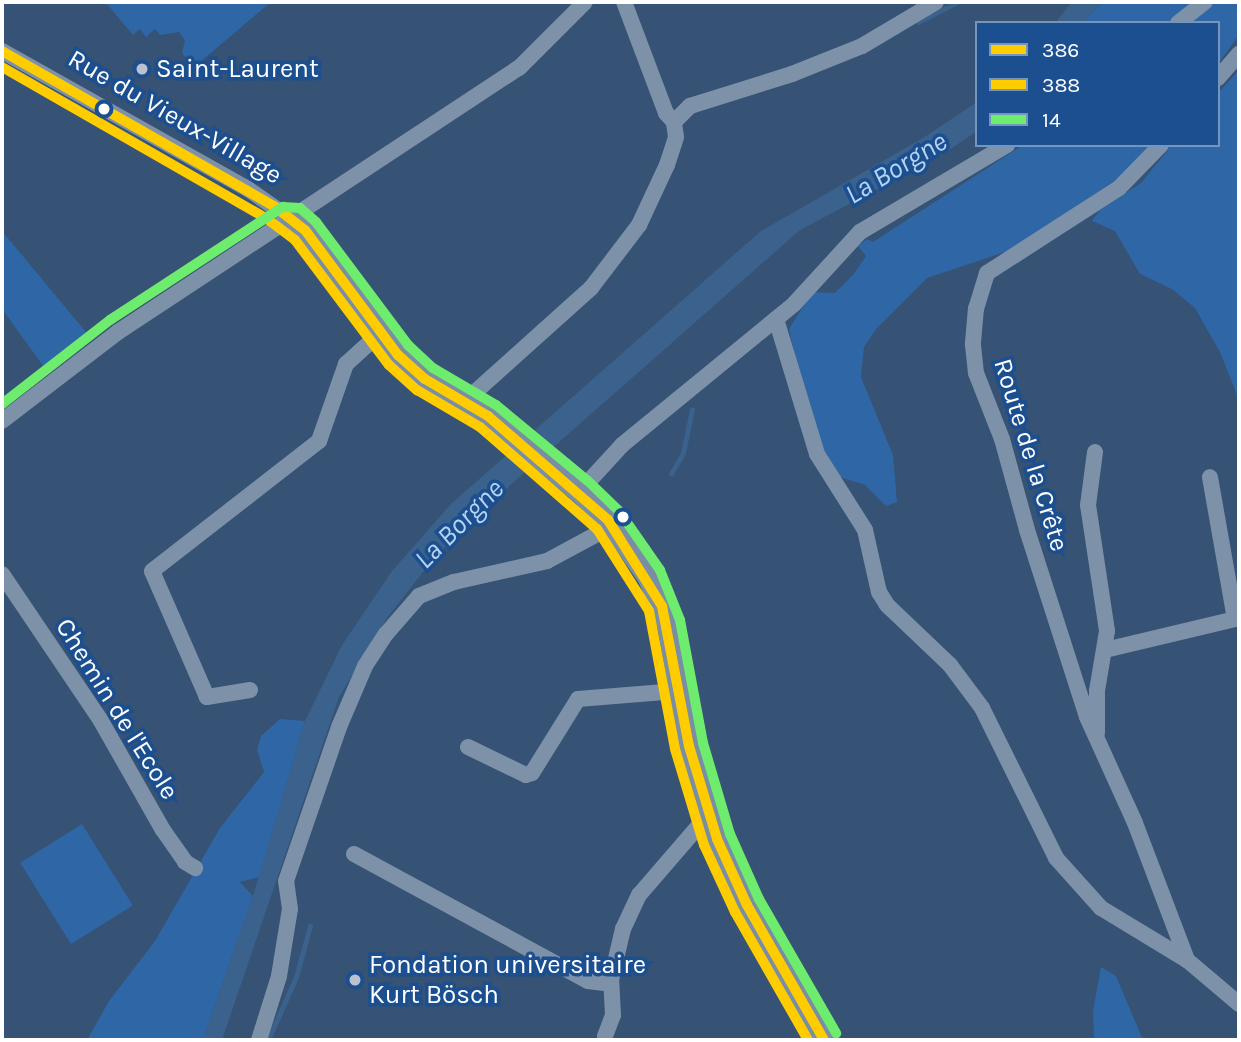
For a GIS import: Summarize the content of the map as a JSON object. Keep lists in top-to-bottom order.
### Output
{
  "streets": {
    "street": ["Rue du Vieux-Village", "Route de la Crête", "Chemin de l'Ecole"]
  },
  "water": ["La Borgne"],
  "places": ["Saint-Laurent", "Fondation universitaire Kurt Bösch"],
  "lines": ["transit line 386", "transit line 388", "transit line 14"],
  "legend": ["386", "388", "14"]
}
